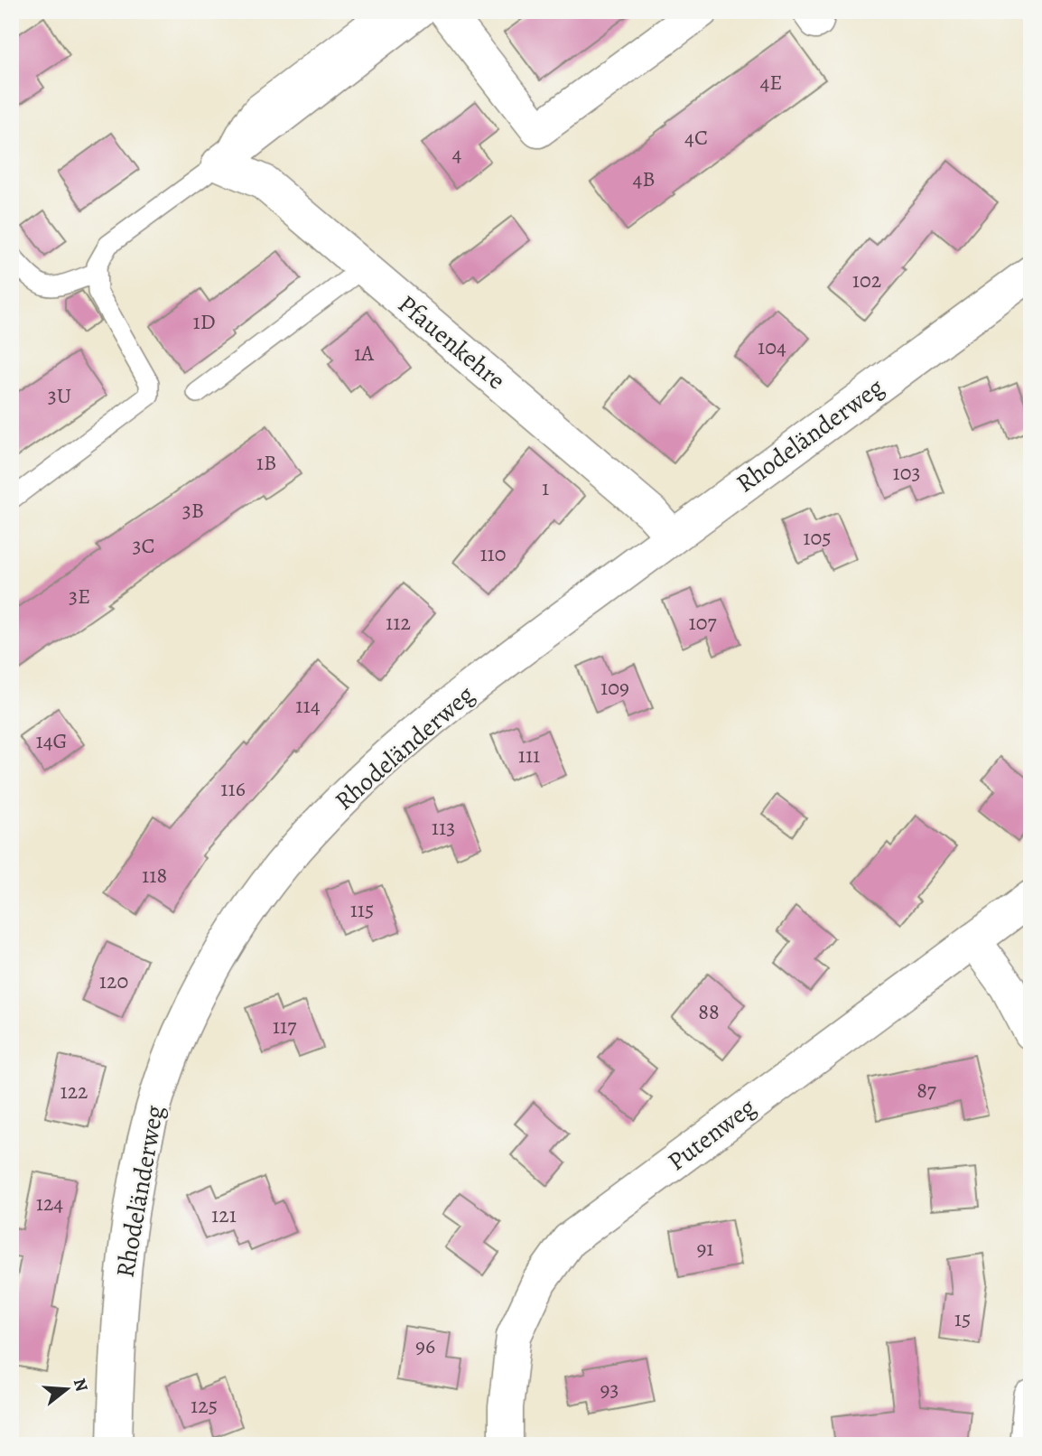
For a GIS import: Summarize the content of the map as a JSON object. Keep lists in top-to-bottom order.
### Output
{
  "streets": {
    "street": ["Pfauenkehre", "Rhodeländerweg", "Putenweg"]
  },
  "crossings": [
    ["Pfauenkehre", "Rhodeländerweg"]
  ],
  "house_numbers": [
    "4E",
    "4C",
    "4",
    "4B",
    "102",
    "1D",
    "104",
    "1A",
    "3U",
    "1B",
    "103",
    "1",
    "3B",
    "105",
    "3C",
    "110",
    "3E",
    "112",
    "107",
    "109",
    "114",
    "14G",
    "111",
    "116",
    "113",
    "118",
    "115",
    "120",
    "88",
    "117",
    "87",
    "122",
    "124",
    "121",
    "91",
    "15",
    "96",
    "93",
    "125"
  ],
  "north": "right"
}
